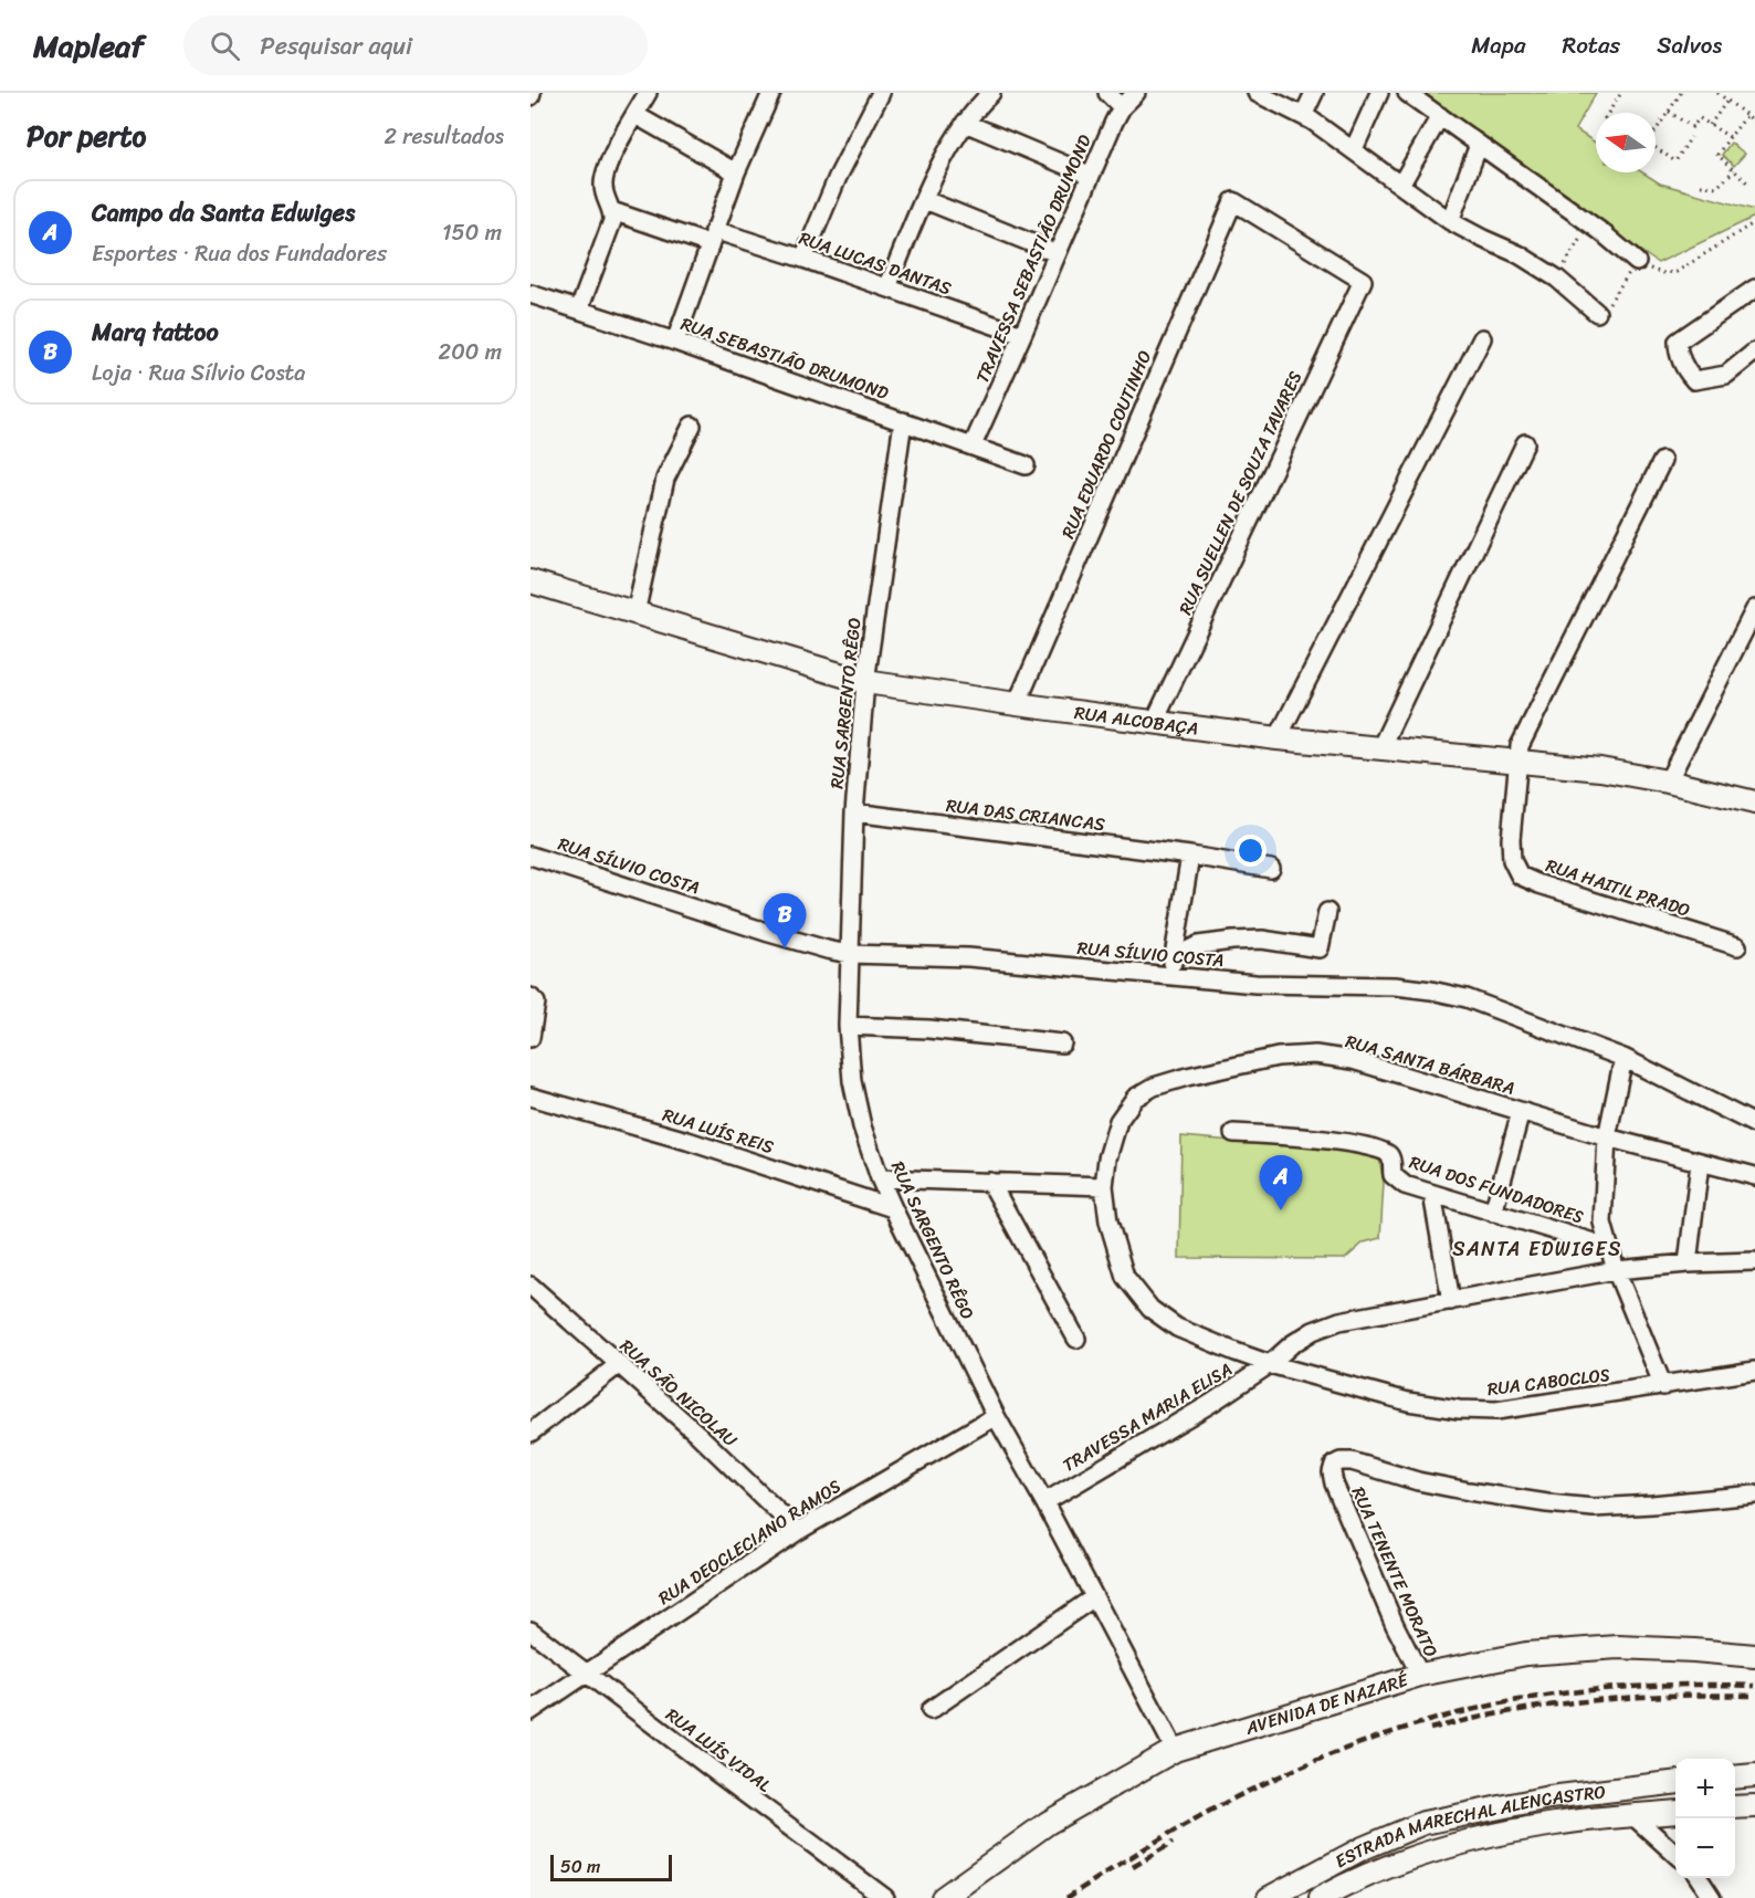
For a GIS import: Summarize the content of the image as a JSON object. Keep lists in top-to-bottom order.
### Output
{
  "streets": {
    "main road": ["RUA ALCOBAÇA", "AVENIDA DE NAZARÉ", "ESTRADA MARECHAL ALENCASTRO"],
    "street": [
      "TRAVESSA SEBASTIÃO DRUMOND",
      "RUA LUCAS DANTAS",
      "RUA SEBASTIÃO DRUMOND",
      "RUA EDUARDO COUTINHO",
      "RUA SUELLEN DE SOUZA TAVARES",
      "RUA SARGENTO RÊGO",
      "RUA DAS CRIANCAS",
      "RUA SÍLVIO COSTA",
      "RUA HAITIL PRADO",
      "RUA SANTA BÁRBARA",
      "RUA LUÍS REIS",
      "RUA DOS FUNDADORES",
      "RUA CABOCLOS",
      "RUA SÃO NICOLAU",
      "TRAVESSA MARIA ELISA",
      "RUA DEOCLECIANO RAMOS",
      "RUA TENENTE MORATO",
      "RUA LUÍS VIDAL"
    ]
  },
  "crossings": [
    ["TRAVESSA SEBASTIÃO DRUMOND", "RUA LUCAS DANTAS"],
    ["TRAVESSA SEBASTIÃO DRUMOND", "RUA SEBASTIÃO DRUMOND"],
    ["RUA SEBASTIÃO DRUMOND", "RUA SARGENTO RÊGO"],
    ["RUA EDUARDO COUTINHO", "RUA SUELLEN DE SOUZA TAVARES"],
    ["RUA EDUARDO COUTINHO", "RUA ALCOBAÇA"],
    ["RUA SUELLEN DE SOUZA TAVARES", "RUA ALCOBAÇA"],
    ["RUA SARGENTO RÊGO", "RUA ALCOBAÇA"],
    ["RUA SARGENTO RÊGO", "RUA DAS CRIANCAS"],
    ["RUA SARGENTO RÊGO", "RUA SÍLVIO COSTA"],
    ["RUA SARGENTO RÊGO", "RUA LUÍS REIS"],
    ["RUA SARGENTO RÊGO", "TRAVESSA MARIA ELISA"],
    ["RUA SARGENTO RÊGO", "RUA DEOCLECIANO RAMOS"],
    ["RUA SARGENTO RÊGO", "AVENIDA DE NAZARÉ"],
    ["RUA ALCOBAÇA", "RUA HAITIL PRADO"],
    ["RUA SANTA BÁRBARA", "RUA CABOCLOS"],
    ["RUA SANTA BÁRBARA", "TRAVESSA MARIA ELISA"],
    ["RUA CABOCLOS", "TRAVESSA MARIA ELISA"],
    ["RUA SÃO NICOLAU", "RUA DEOCLECIANO RAMOS"],
    ["RUA DEOCLECIANO RAMOS", "RUA LUÍS VIDAL"],
    ["RUA TENENTE MORATO", "AVENIDA DE NAZARÉ"]
  ],
  "districts": ["SANTA EDWIGES"],
  "scale_bar": "50 m",
  "north": "left",
  "page": {
    "header": "Mapleaf",
    "search": "Pesquisar aqui",
    "nav": ["Mapa", "Rotas", "Salvos"],
    "heading": ["Por perto", "2 resultados"],
    "list": [
      {
        "mark": "A",
        "name": "Campo da Santa Edwiges",
        "note": "Esportes · Rua dos Fundadores",
        "value": "150 m"
      },
      {
        "mark": "B",
        "name": "Marq tattoo",
        "note": "Loja · Rua Sílvio Costa",
        "value": "200 m"
      }
    ],
    "pins": ["B", "A"],
    "map_buttons": ["+", "−"],
    "scale": "50 m"
  }
}
